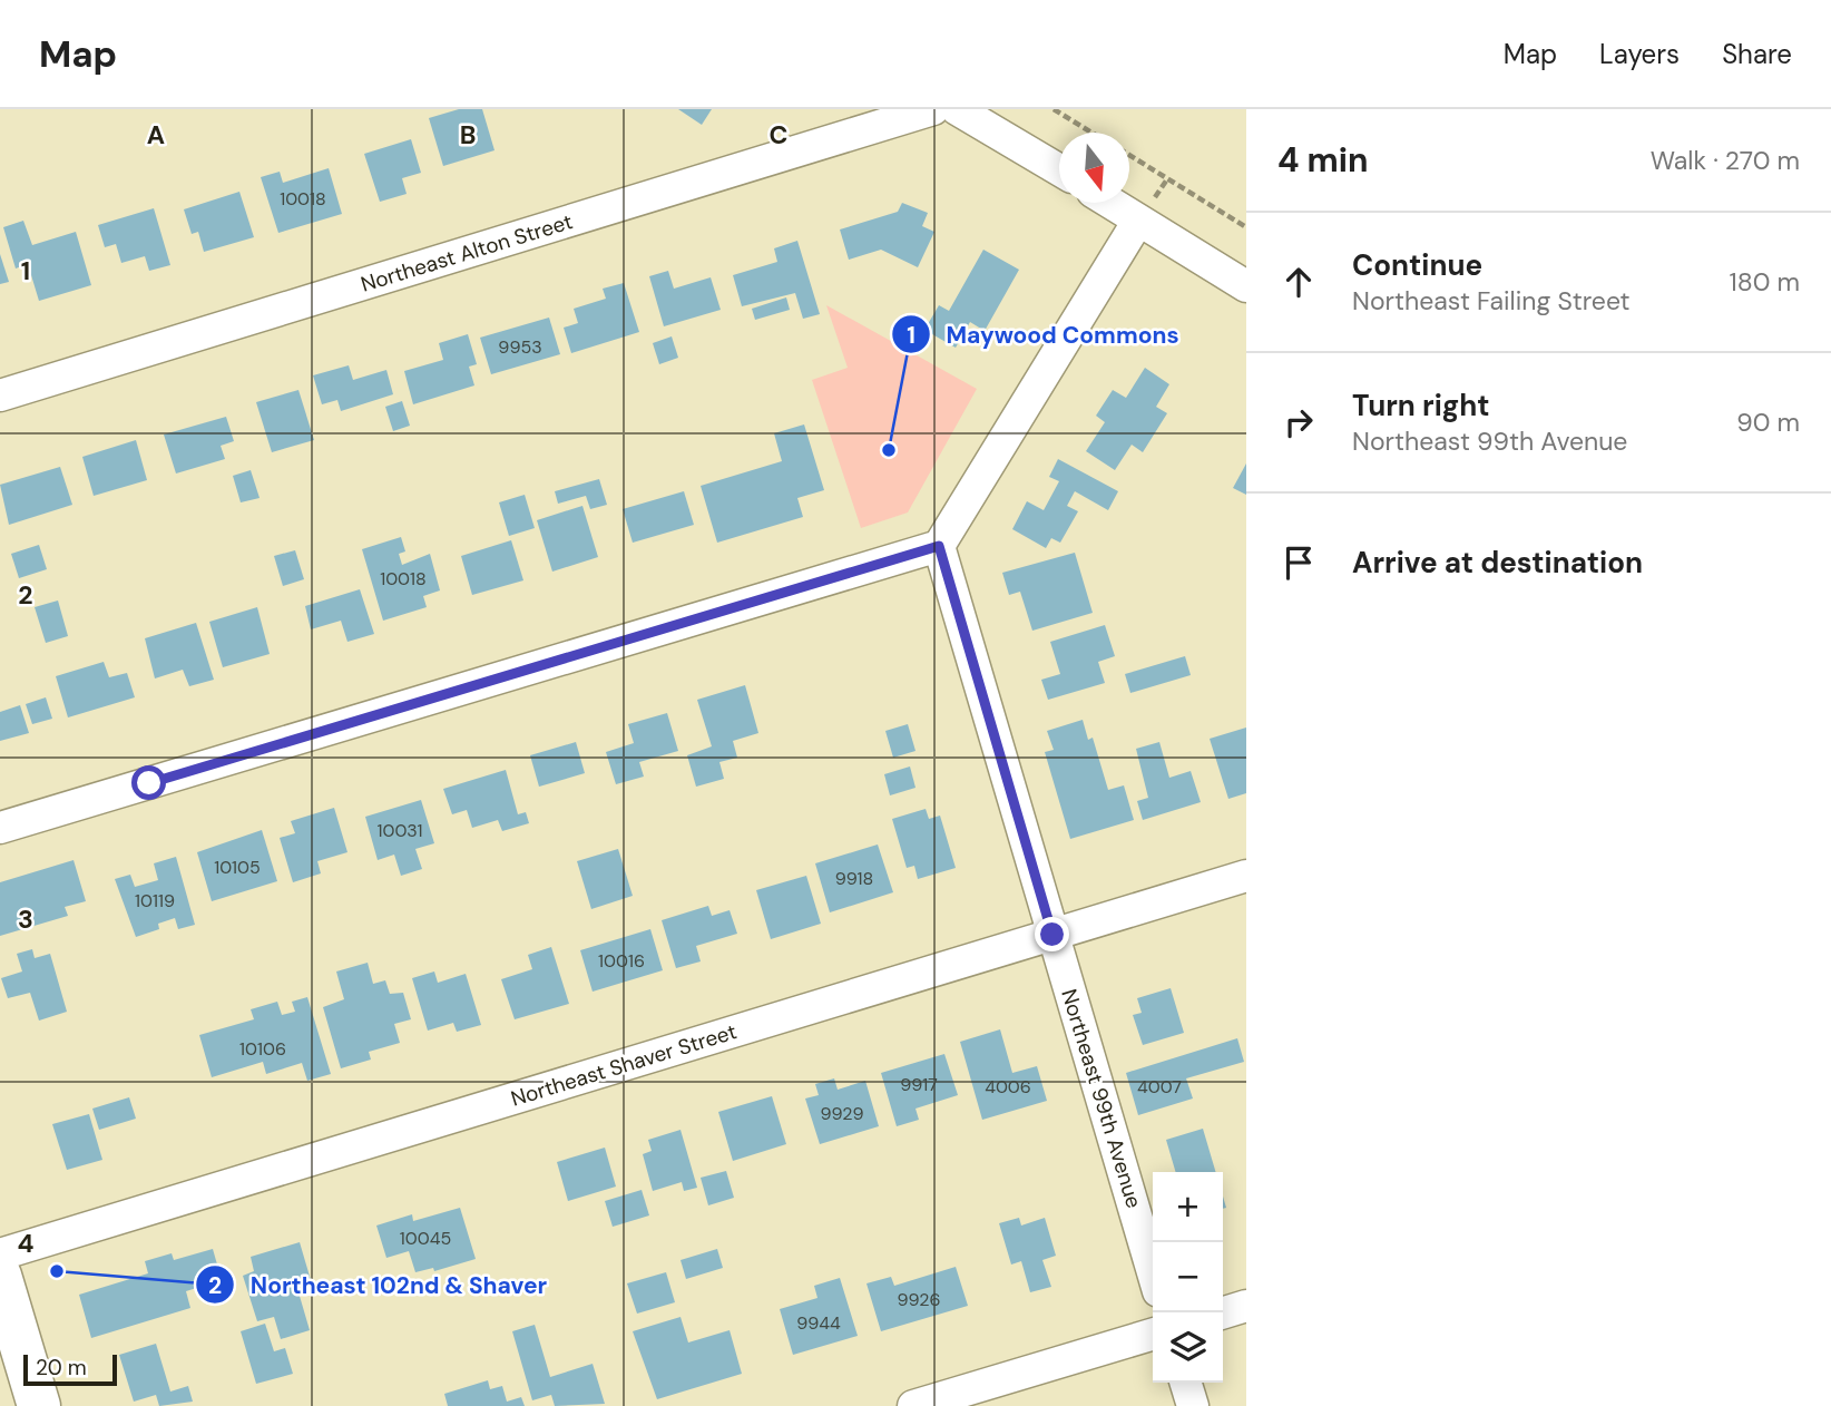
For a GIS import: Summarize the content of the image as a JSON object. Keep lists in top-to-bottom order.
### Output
{
  "streets": {
    "street": ["Northeast Alton Street", "Northeast Shaver Street", "Northeast 99th Avenue"]
  },
  "crossings": [
    ["Northeast Shaver Street", "Northeast 99th Avenue"]
  ],
  "places": ["Maywood Commons", "Northeast 102nd & Shaver"],
  "house_numbers": [
    "10018",
    "9953",
    "10018",
    "10031",
    "10105",
    "9918",
    "10119",
    "10016",
    "10106",
    "9917",
    "4006",
    "4007",
    "9929",
    "10045",
    "9926",
    "9944"
  ],
  "scale_bar": "20 m",
  "north": "bottom",
  "page": {
    "header": "Map",
    "nav": ["Map", "Layers", "Share"],
    "heading": ["4 min", "Walk · 270 m"],
    "list": [
      ["Continue", "Northeast Failing Street", "180 m"],
      ["Turn right", "Northeast 99th Avenue", "90 m"],
      "Arrive at destination"
    ],
    "map_buttons": ["+", "−"],
    "scale": "20 m"
  },
  "grid": {
    "columns": ["A", "B", "C"],
    "rows": [
      "1",
      "2",
      "3",
      "4"
    ]
  }
}
